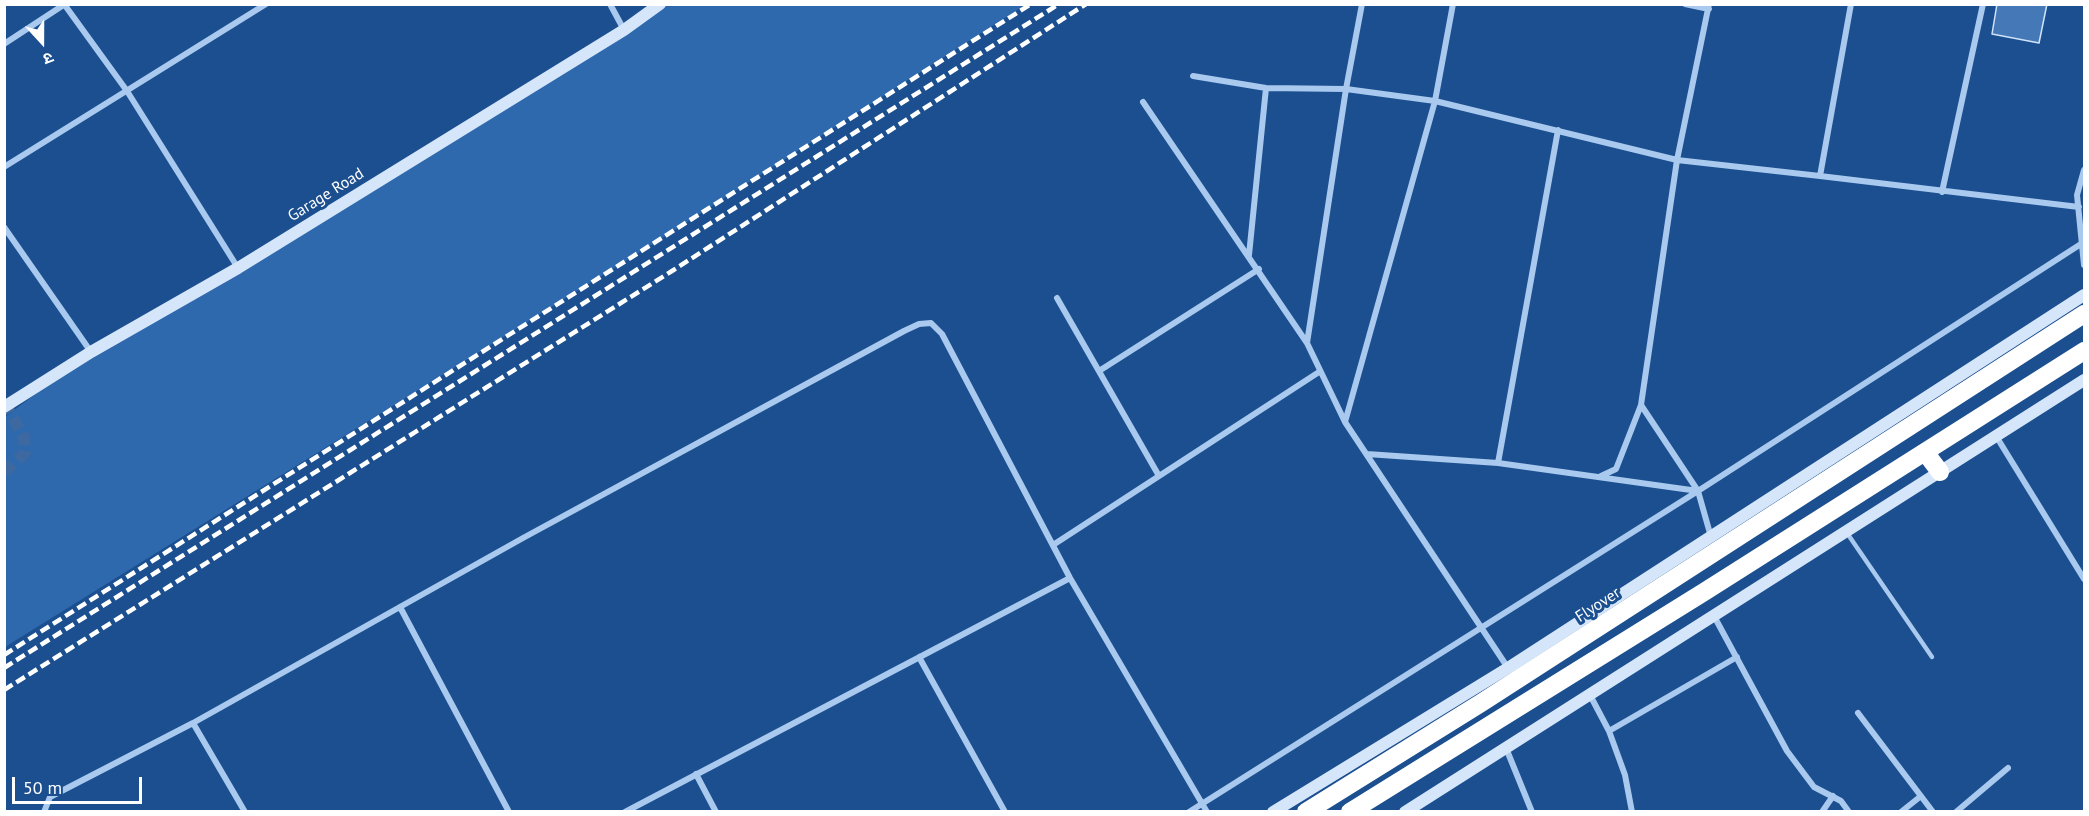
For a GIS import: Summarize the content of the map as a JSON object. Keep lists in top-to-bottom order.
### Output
{
  "streets": {
    "highway": ["Flyover"],
    "street": ["Garage Road"]
  },
  "scale_bar": "50 m",
  "north": "bottom"
}
